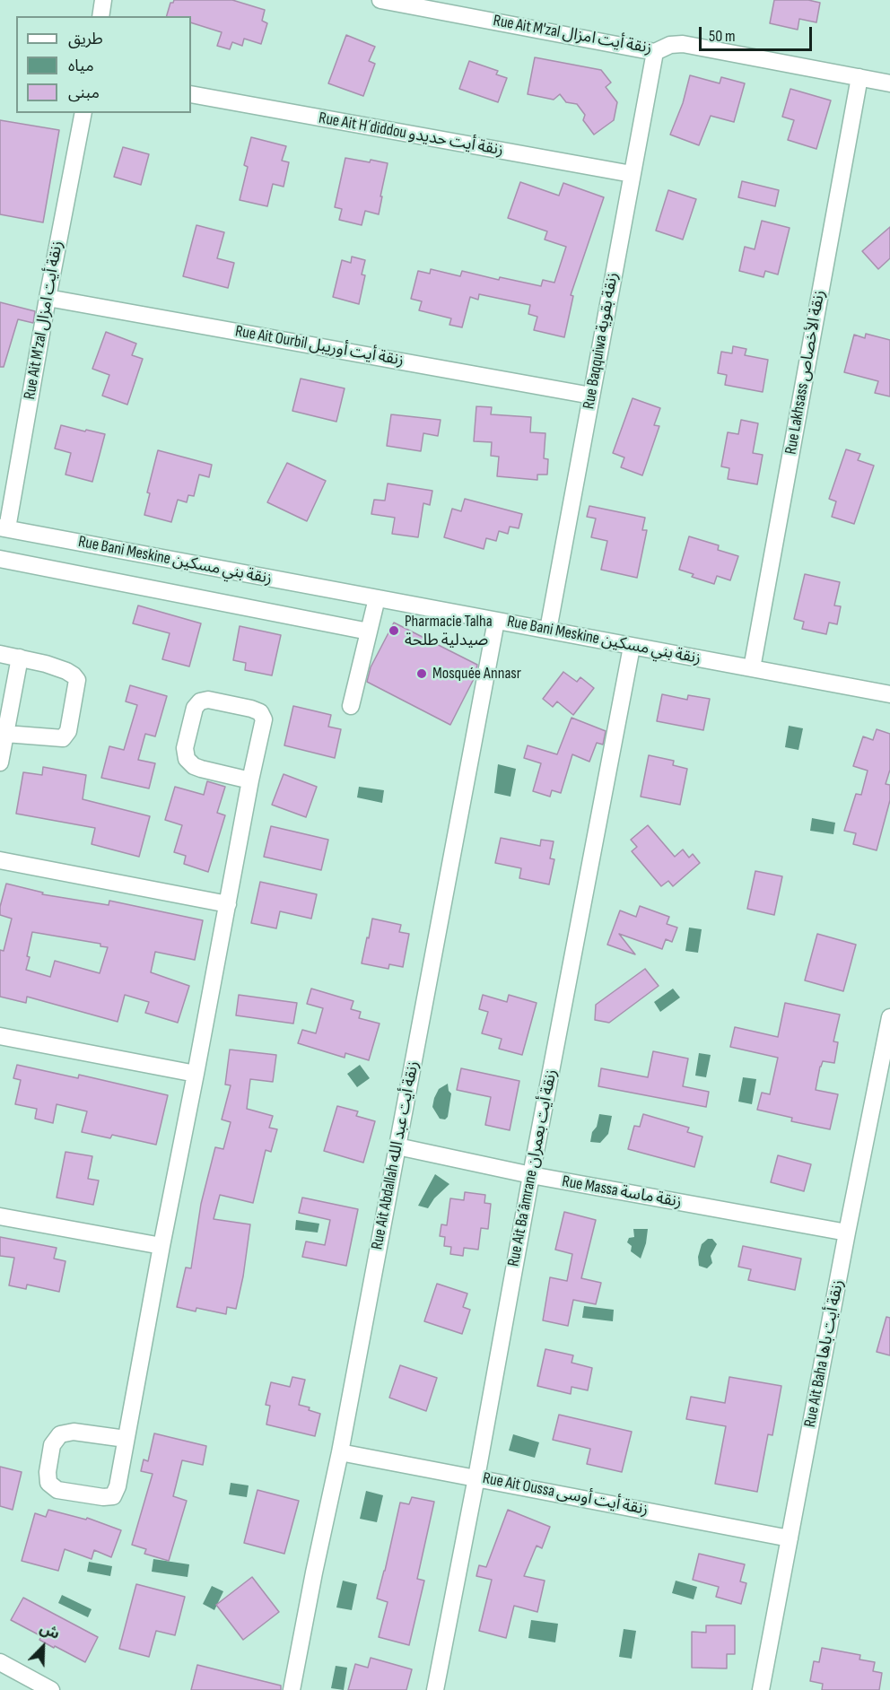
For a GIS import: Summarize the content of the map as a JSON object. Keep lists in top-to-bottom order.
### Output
{
  "streets": {
    "street": [
      "Rue Ait M'zal زنقة أيت امزال",
      "Rue Ait H´diddou زنقة أيت حديدو",
      "Rue Baqquiwa زنقة بقوية",
      "Rue Ait Ourbil زنقة أيت أوريبل",
      "Rue Lakhsass زنقة الأخصاص",
      "Rue Bani Meskine زنقة بني مسكين",
      "Rue Ait Abdallah زنقة أيت عبد الله",
      "Rue Ait Ba´âmrane زنقة أيت بعمران",
      "Rue Massa زنقة ماسة",
      "Rue Ait Baha زنقة أيت باها",
      "Rue Ait Oussa زنقة أيت أوسى"
    ]
  },
  "crossings": [
    ["Rue Ait M'zal زنقة أيت امزال", "Rue Baqquiwa زنقة بقوية"],
    ["Rue Ait M'zal زنقة أيت امزال", "Rue Ait Ourbil زنقة أيت أوريبل"],
    ["Rue Ait M'zal زنقة أيت امزال", "Rue Lakhsass زنقة الأخصاص"],
    ["Rue Ait M'zal زنقة أيت امزال", "Rue Bani Meskine زنقة بني مسكين"],
    ["Rue Ait H´diddou زنقة أيت حديدو", "Rue Baqquiwa زنقة بقوية"],
    ["Rue Baqquiwa زنقة بقوية", "Rue Ait Ourbil زنقة أيت أوريبل"],
    ["Rue Baqquiwa زنقة بقوية", "Rue Bani Meskine زنقة بني مسكين"],
    ["Rue Lakhsass زنقة الأخصاص", "Rue Bani Meskine زنقة بني مسكين"],
    ["Rue Bani Meskine زنقة بني مسكين", "Rue Ait Abdallah زنقة أيت عبد الله"],
    ["Rue Bani Meskine زنقة بني مسكين", "Rue Ait Ba´âmrane زنقة أيت بعمران"],
    ["Rue Ait Abdallah زنقة أيت عبد الله", "Rue Massa زنقة ماسة"],
    ["Rue Ait Abdallah زنقة أيت عبد الله", "Rue Ait Oussa زنقة أيت أوسى"],
    ["Rue Ait Ba´âmrane زنقة أيت بعمران", "Rue Massa زنقة ماسة"],
    ["Rue Ait Ba´âmrane زنقة أيت بعمران", "Rue Ait Oussa زنقة أيت أوسى"],
    ["Rue Massa زنقة ماسة", "Rue Ait Baha زنقة أيت باها"],
    ["Rue Ait Baha زنقة أيت باها", "Rue Ait Oussa زنقة أيت أوسى"]
  ],
  "places": ["Pharmacie Talha صيدلية طلحة", "Mosquée Annasr"],
  "legend": ["طريق", "مياه", "مبنى"],
  "scale_bar": "50 m",
  "north": "top right"
}
